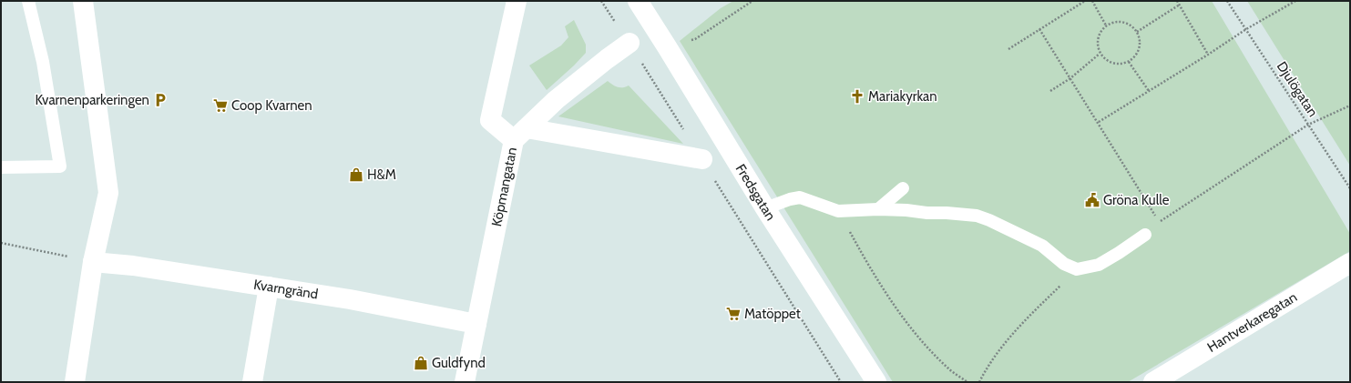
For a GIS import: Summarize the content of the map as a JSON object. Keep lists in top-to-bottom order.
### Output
{
  "streets": {
    "street": [
      "Köpmangatan",
      "Fredsgatan",
      "Kvarngränd",
      "Hantverkaregatan"
    ],
    "path": ["Djulögatan"]
  },
  "crossings": [
    ["Köpmangatan", "Kvarngränd"]
  ],
  "places": {
    "church": ["Mariakyrkan"],
    "parking": ["Kvarnenparkeringen"],
    "supermarket": ["Coop Kvarnen", "Matöppet"],
    "shop": ["H&M", "Guldfynd"],
    "public building": ["Gröna Kulle"]
  }
}
